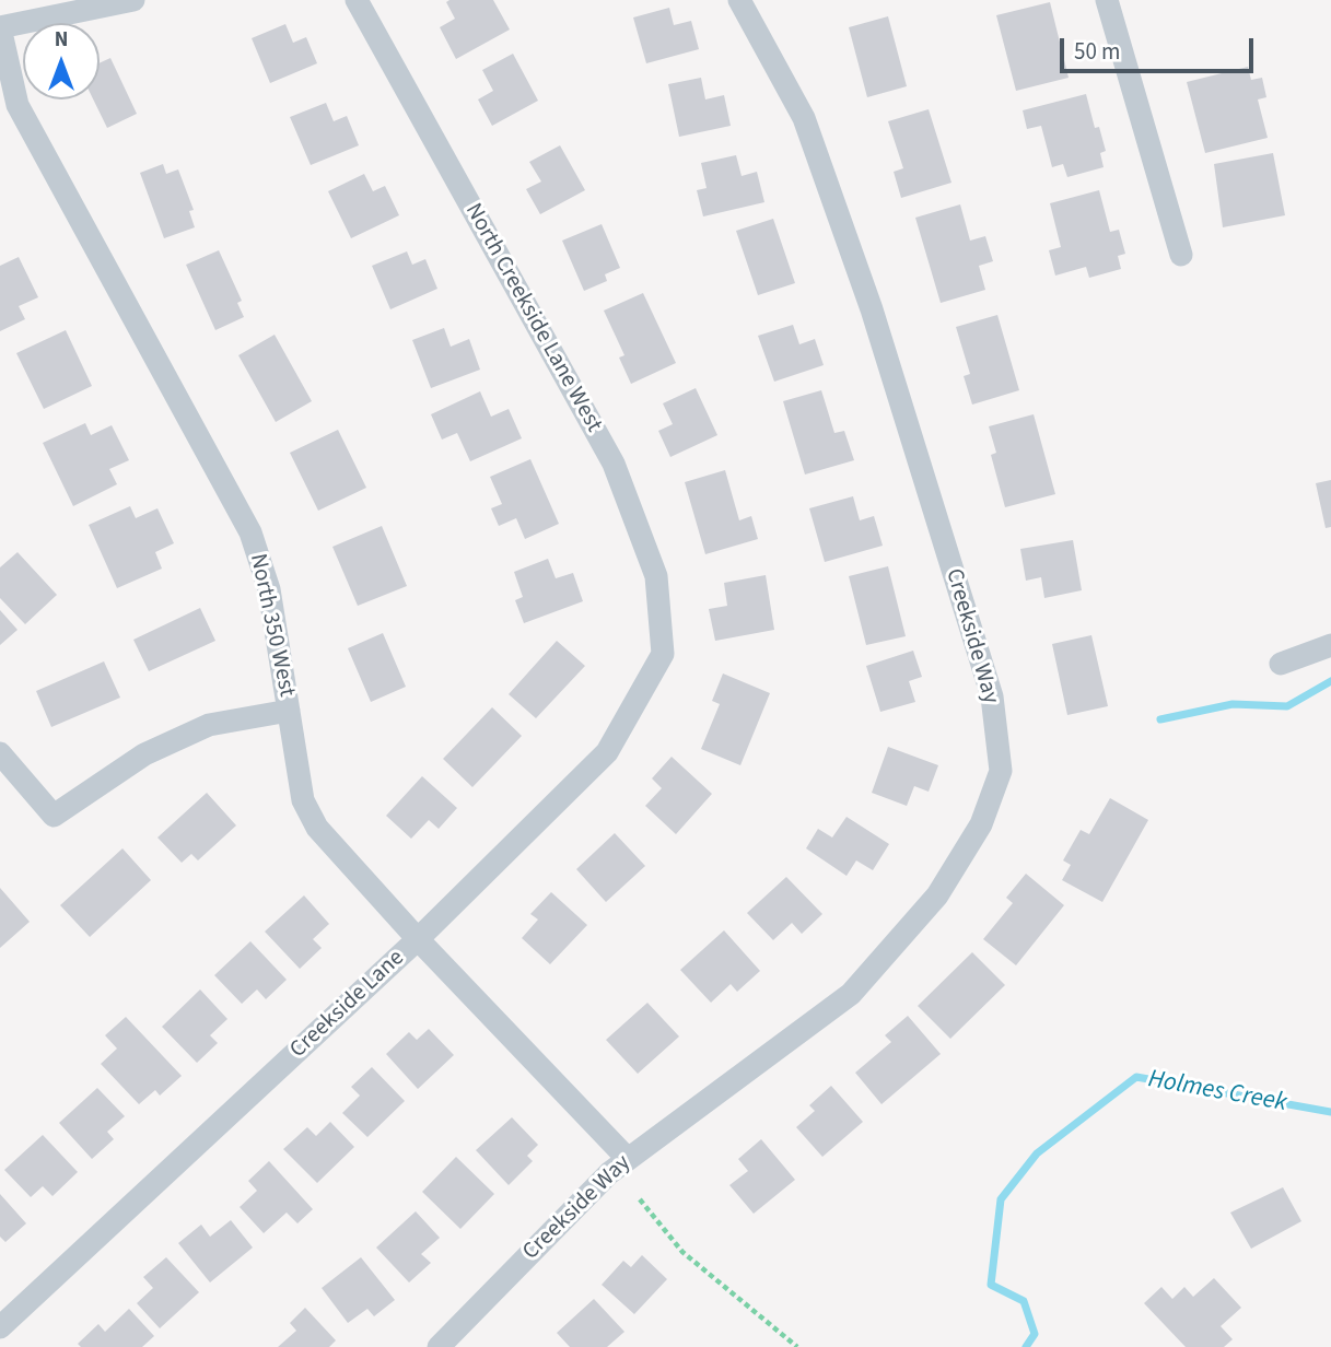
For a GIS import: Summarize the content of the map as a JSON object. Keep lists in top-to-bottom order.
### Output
{
  "streets": {
    "street": [
      "North Creekside Lane West",
      "North 350 West",
      "Creekside Way",
      "Creekside Lane"
    ]
  },
  "crossings": [
    ["North Creekside Lane West", "Creekside Lane"],
    ["North 350 West", "Creekside Way"],
    ["North 350 West", "Creekside Lane"]
  ],
  "water": ["Holmes Creek"],
  "scale_bar": "50 m",
  "north": "top"
}
